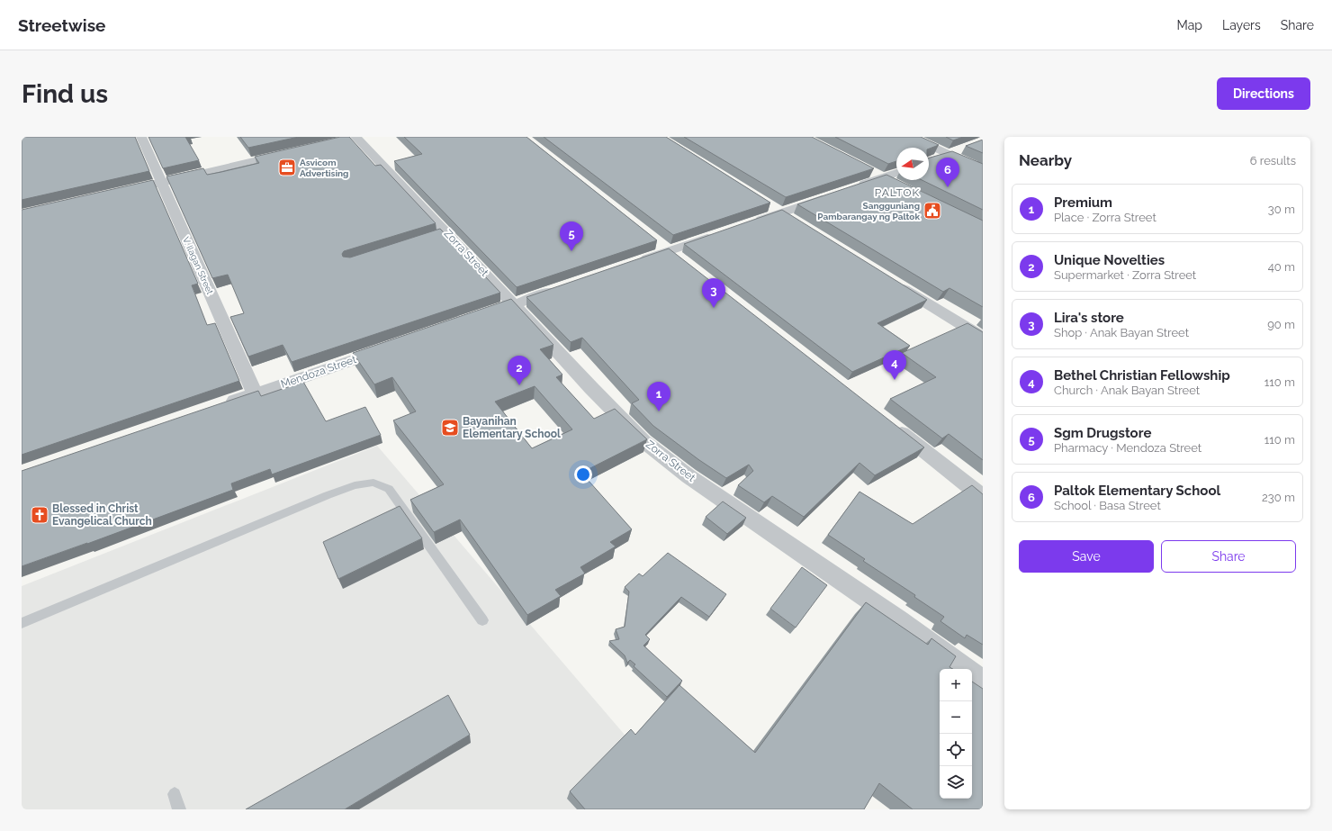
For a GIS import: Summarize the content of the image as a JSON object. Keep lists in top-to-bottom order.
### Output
{
  "streets": {
    "street": ["Zorra Street", "V. Ilagan Street", "Mendoza Street"]
  },
  "crossings": [
    ["V. Ilagan Street", "Mendoza Street"]
  ],
  "districts": ["PALTOK"],
  "places": {
    "office": ["Asvicom Advertising"],
    "public building": ["Sangguniang Pambarangay ng Paltok"],
    "school or university": ["Bayanihan Elementary School"],
    "church": ["Blessed in Christ Evangelical Church"]
  },
  "north": "left",
  "page": {
    "header": "Streetwise",
    "nav": ["Map", "Layers", "Share"],
    "buttons": [
      "Directions",
      ["Save", "Share"]
    ],
    "title": "Find us",
    "heading": ["Nearby", "6 results"],
    "pins": [
      "6",
      "5",
      "3",
      "4",
      "2",
      "1"
    ],
    "list": [
      {
        "mark": "1",
        "name": "Premium",
        "note": "Place · Zorra Street",
        "value": "30 m"
      },
      {
        "mark": "2",
        "name": "Unique Novelties",
        "note": "Supermarket · Zorra Street",
        "value": "40 m"
      },
      {
        "mark": "3",
        "name": "Lira's store",
        "note": "Shop · Anak Bayan Street",
        "value": "90 m"
      },
      {
        "mark": "4",
        "name": "Bethel Christian Fellowship",
        "note": "Church · Anak Bayan Street",
        "value": "110 m"
      },
      {
        "mark": "5",
        "name": "Sgm Drugstore",
        "note": "Pharmacy · Mendoza Street",
        "value": "110 m"
      },
      {
        "mark": "6",
        "name": "Paltok Elementary School",
        "note": "School · Basa Street",
        "value": "230 m"
      }
    ],
    "map_buttons": ["+", "−"]
  }
}
